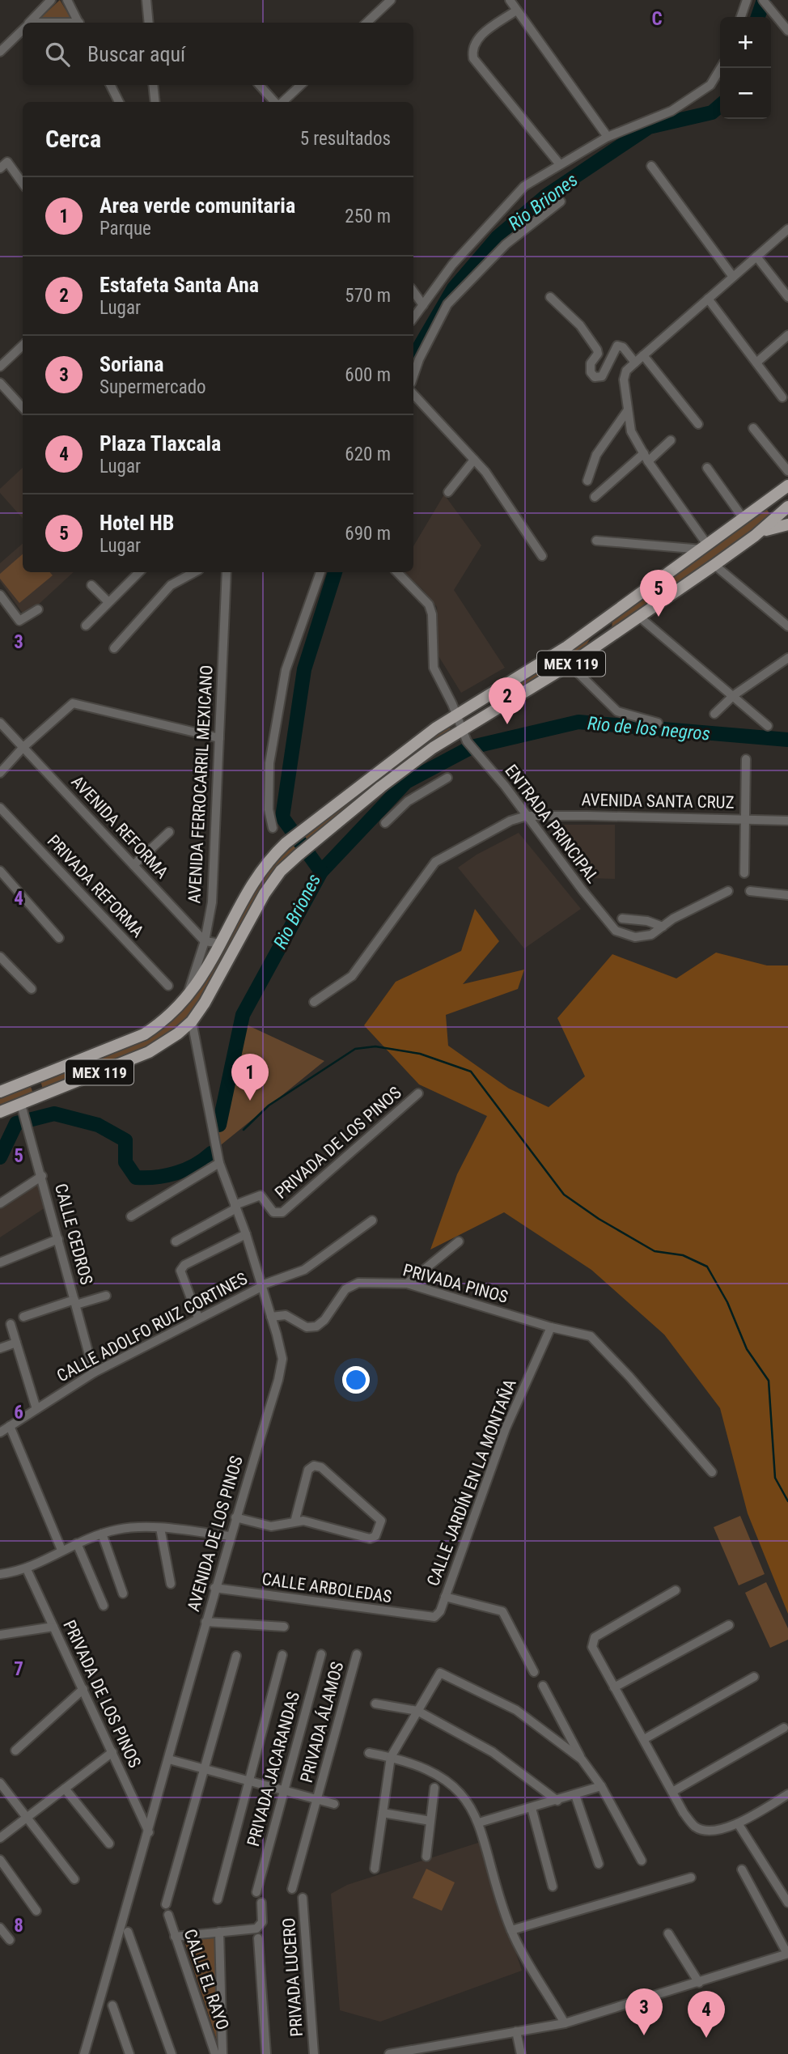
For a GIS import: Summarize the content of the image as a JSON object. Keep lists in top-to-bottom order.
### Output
{
  "streets": {
    "main road": ["MEX 119"],
    "street": [
      "AVENIDA FERROCARRIL MEXICANO",
      "AVENIDA SANTA CRUZ",
      "ENTRADA PRINCIPAL",
      "AVENIDA REFORMA",
      "PRIVADA REFORMA",
      "PRIVADA DE LOS PINOS",
      "CALLE CEDROS",
      "PRIVADA PINOS",
      "CALLE ADOLFO RUIZ CORTINES",
      "CALLE JARDÍN EN LA MONTAÑA",
      "AVENIDA DE LOS PINOS",
      "CALLE ARBOLEDAS",
      "PRIVADA ÁLAMOS",
      "PRIVADA JACARANDAS",
      "PRIVADA LUCERO",
      "CALLE EL RAYO"
    ]
  },
  "crossings": [
    ["MEX 119", "AVENIDA FERROCARRIL MEXICANO"],
    ["MEX 119", "ENTRADA PRINCIPAL"],
    ["MEX 119", "CALLE CEDROS"],
    ["MEX 119", "AVENIDA DE LOS PINOS"],
    ["AVENIDA FERROCARRIL MEXICANO", "AVENIDA REFORMA"],
    ["AVENIDA SANTA CRUZ", "ENTRADA PRINCIPAL"],
    ["PRIVADA DE LOS PINOS", "AVENIDA DE LOS PINOS"],
    ["CALLE CEDROS", "CALLE ADOLFO RUIZ CORTINES"],
    ["PRIVADA PINOS", "CALLE JARDÍN EN LA MONTAÑA"],
    ["PRIVADA PINOS", "AVENIDA DE LOS PINOS"],
    ["CALLE ADOLFO RUIZ CORTINES", "AVENIDA DE LOS PINOS"],
    ["CALLE JARDÍN EN LA MONTAÑA", "CALLE ARBOLEDAS"],
    ["AVENIDA DE LOS PINOS", "CALLE ARBOLEDAS"]
  ],
  "water": ["Rio Briones", "Rio de los negros"],
  "page": {
    "map_buttons": ["+", "−"],
    "search": "Buscar aquí",
    "heading": ["Cerca", "5 resultados"],
    "list": [
      {
        "mark": "1",
        "name": "Area verde comunitaria",
        "note": "Parque",
        "value": "250 m"
      },
      {
        "mark": "2",
        "name": "Estafeta Santa Ana",
        "note": "Lugar",
        "value": "570 m"
      },
      {
        "mark": "3",
        "name": "Soriana",
        "note": "Supermercado",
        "value": "600 m"
      },
      {
        "mark": "4",
        "name": "Plaza Tlaxcala",
        "note": "Lugar",
        "value": "620 m"
      },
      {
        "mark": "5",
        "name": "Hotel HB",
        "note": "Lugar",
        "value": "690 m"
      }
    ],
    "pins": [
      "5",
      "2",
      "1",
      "3",
      "4"
    ]
  },
  "grid": {
    "columns": ["C"],
    "rows": [
      "3",
      "4",
      "5",
      "6",
      "7",
      "8"
    ]
  }
}
